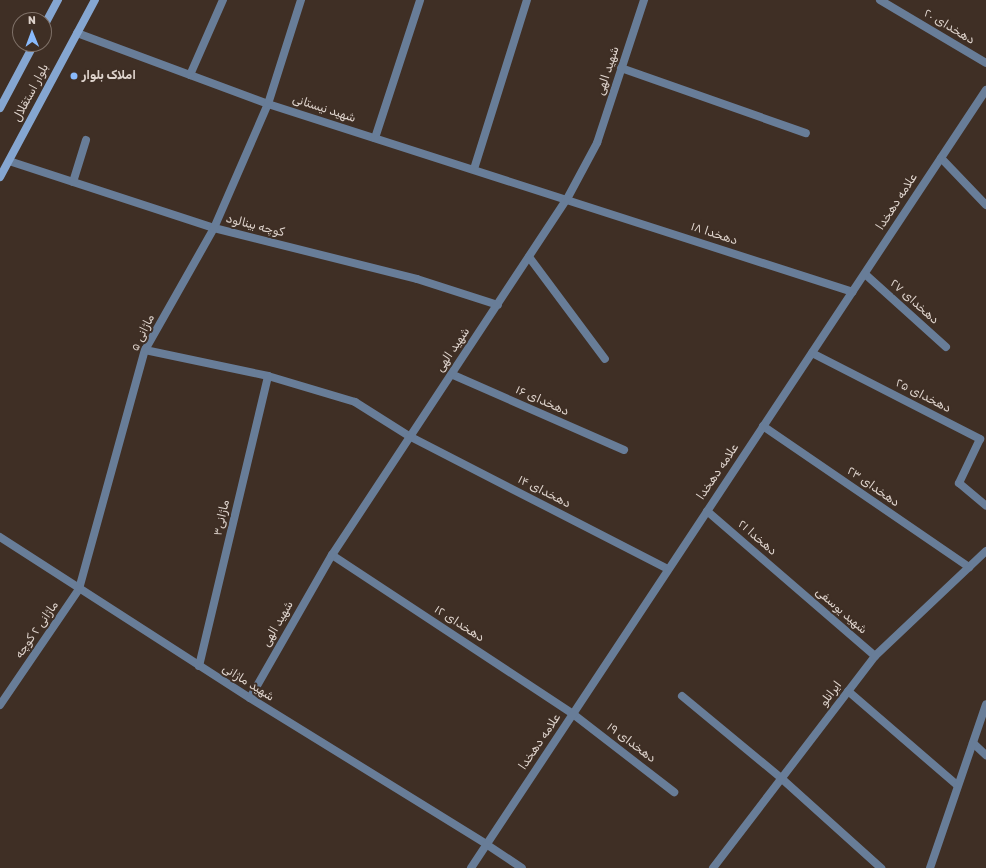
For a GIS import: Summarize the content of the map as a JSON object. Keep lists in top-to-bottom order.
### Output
{
  "streets": {
    "main road": ["بلوار استقلال"],
    "street": [
      "دهخدای ۲۰",
      "شهید الهی",
      "شهید نیستانی",
      "علامه دهخدا",
      "کوچه بینالود",
      "دهخدا ۱۸",
      "دهخدای ۲۷",
      "۵ ماژانی",
      "دهخدای ۲۵",
      "دهخدای ۱۶",
      "دهخدای ۲۳",
      "دهخدای ۱۴",
      "ماژانی۳",
      "دهخدا ۲۱",
      "شهید یوسفی",
      "دهخدای ۱۲",
      "ماژانی ۲ کوچه",
      "شهید ماژانی",
      "ایرانلو",
      "دهخدای ۱۹"
    ]
  },
  "crossings": [
    ["شهید الهی", "شهید نیستانی"],
    ["شهید الهی", "کوچه بینالود"],
    ["شهید الهی", "دهخدا ۱۸"],
    ["شهید الهی", "دهخدای ۱۶"],
    ["شهید الهی", "دهخدای ۱۴"],
    ["شهید الهی", "دهخدای ۱۲"],
    ["شهید الهی", "شهید ماژانی"],
    ["بلوار استقلال", "شهید نیستانی"],
    ["بلوار استقلال", "کوچه بینالود"],
    ["شهید نیستانی", "دهخدا ۱۸"],
    ["شهید نیستانی", "۵ ماژانی"],
    ["علامه دهخدا", "دهخدا ۱۸"],
    ["علامه دهخدا", "دهخدای ۲۷"],
    ["علامه دهخدا", "دهخدای ۲۵"],
    ["علامه دهخدا", "دهخدای ۲۳"],
    ["علامه دهخدا", "دهخدای ۱۴"],
    ["علامه دهخدا", "دهخدا ۲۱"],
    ["علامه دهخدا", "دهخدای ۱۲"],
    ["علامه دهخدا", "شهید ماژانی"],
    ["علامه دهخدا", "دهخدای ۱۹"],
    ["کوچه بینالود", "۵ ماژانی"],
    ["۵ ماژانی", "دهخدای ۱۴"],
    ["۵ ماژانی", "ماژانی ۲ کوچه"],
    ["۵ ماژانی", "شهید ماژانی"],
    ["دهخدای ۲۳", "ایرانلو"],
    ["دهخدای ۱۴", "ماژانی۳"],
    ["ماژانی۳", "شهید ماژانی"],
    ["دهخدا ۲۱", "شهید یوسفی"],
    ["شهید یوسفی", "ایرانلو"],
    ["دهخدای ۱۲", "دهخدای ۱۹"],
    ["ماژانی ۲ کوچه", "شهید ماژانی"]
  ],
  "places": ["املاک بلوار"],
  "north": "top"
}
